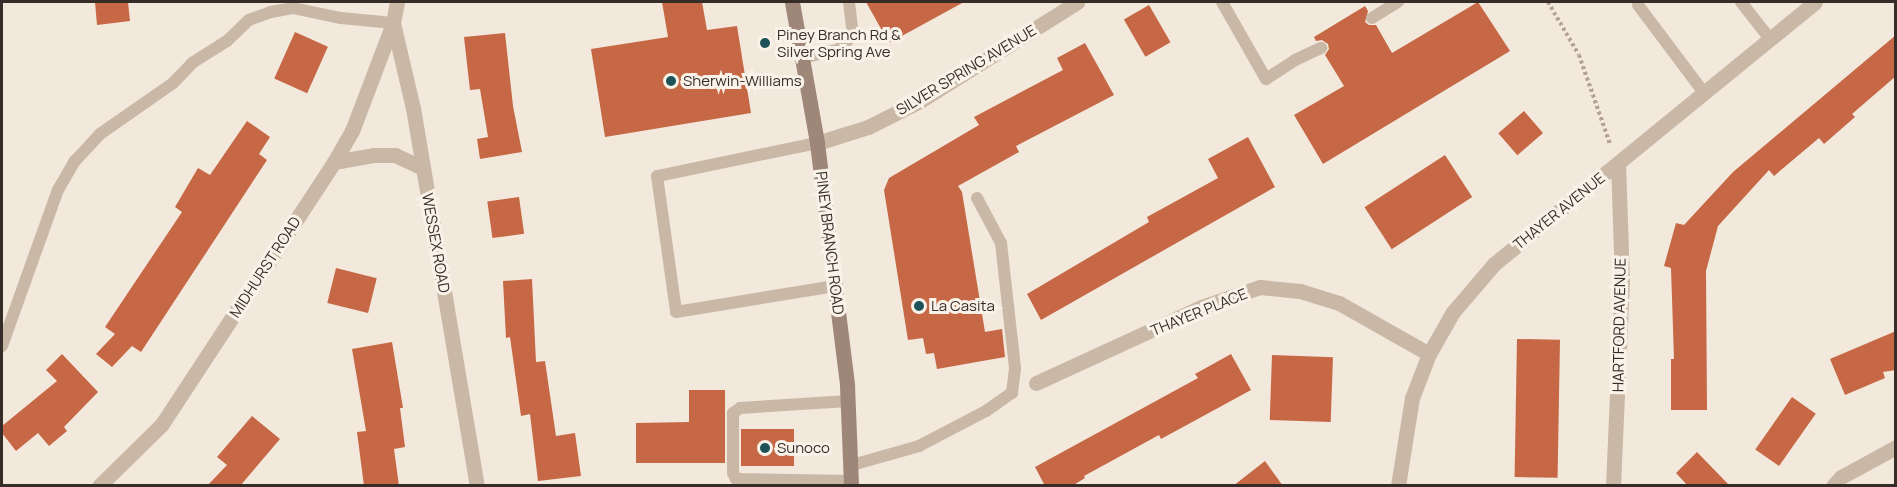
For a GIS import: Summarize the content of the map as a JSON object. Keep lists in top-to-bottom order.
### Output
{
  "streets": {
    "main road": ["PINEY BRANCH ROAD"],
    "street": [
      "SILVER SPRING AVENUE",
      "THAYER AVENUE",
      "WESSEX ROAD",
      "MIDHURST ROAD",
      "THAYER PLACE",
      "HARTFORD AVENUE"
    ]
  },
  "crossings": [
    ["SILVER SPRING AVENUE", "PINEY BRANCH ROAD"],
    ["THAYER AVENUE", "THAYER PLACE"],
    ["THAYER AVENUE", "HARTFORD AVENUE"],
    ["WESSEX ROAD", "MIDHURST ROAD"]
  ],
  "places": [
    "Piney Branch Rd & Silver Spring Ave",
    "Sherwin-Williams",
    "La Casita",
    "Sunoco"
  ]
}
